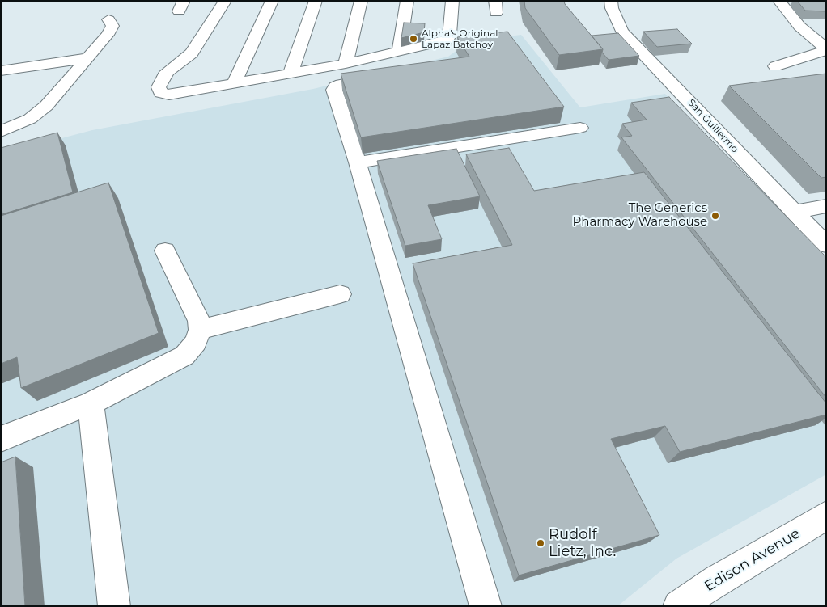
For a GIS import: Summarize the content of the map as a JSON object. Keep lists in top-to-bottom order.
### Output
{
  "streets": {
    "street": ["San Guillermo", "Edison Avenue"]
  },
  "places": ["Alpha's Original Lapaz Batchoy", "The Generics Pharmacy Warehouse", "Rudolf Lietz, Inc."]
}
